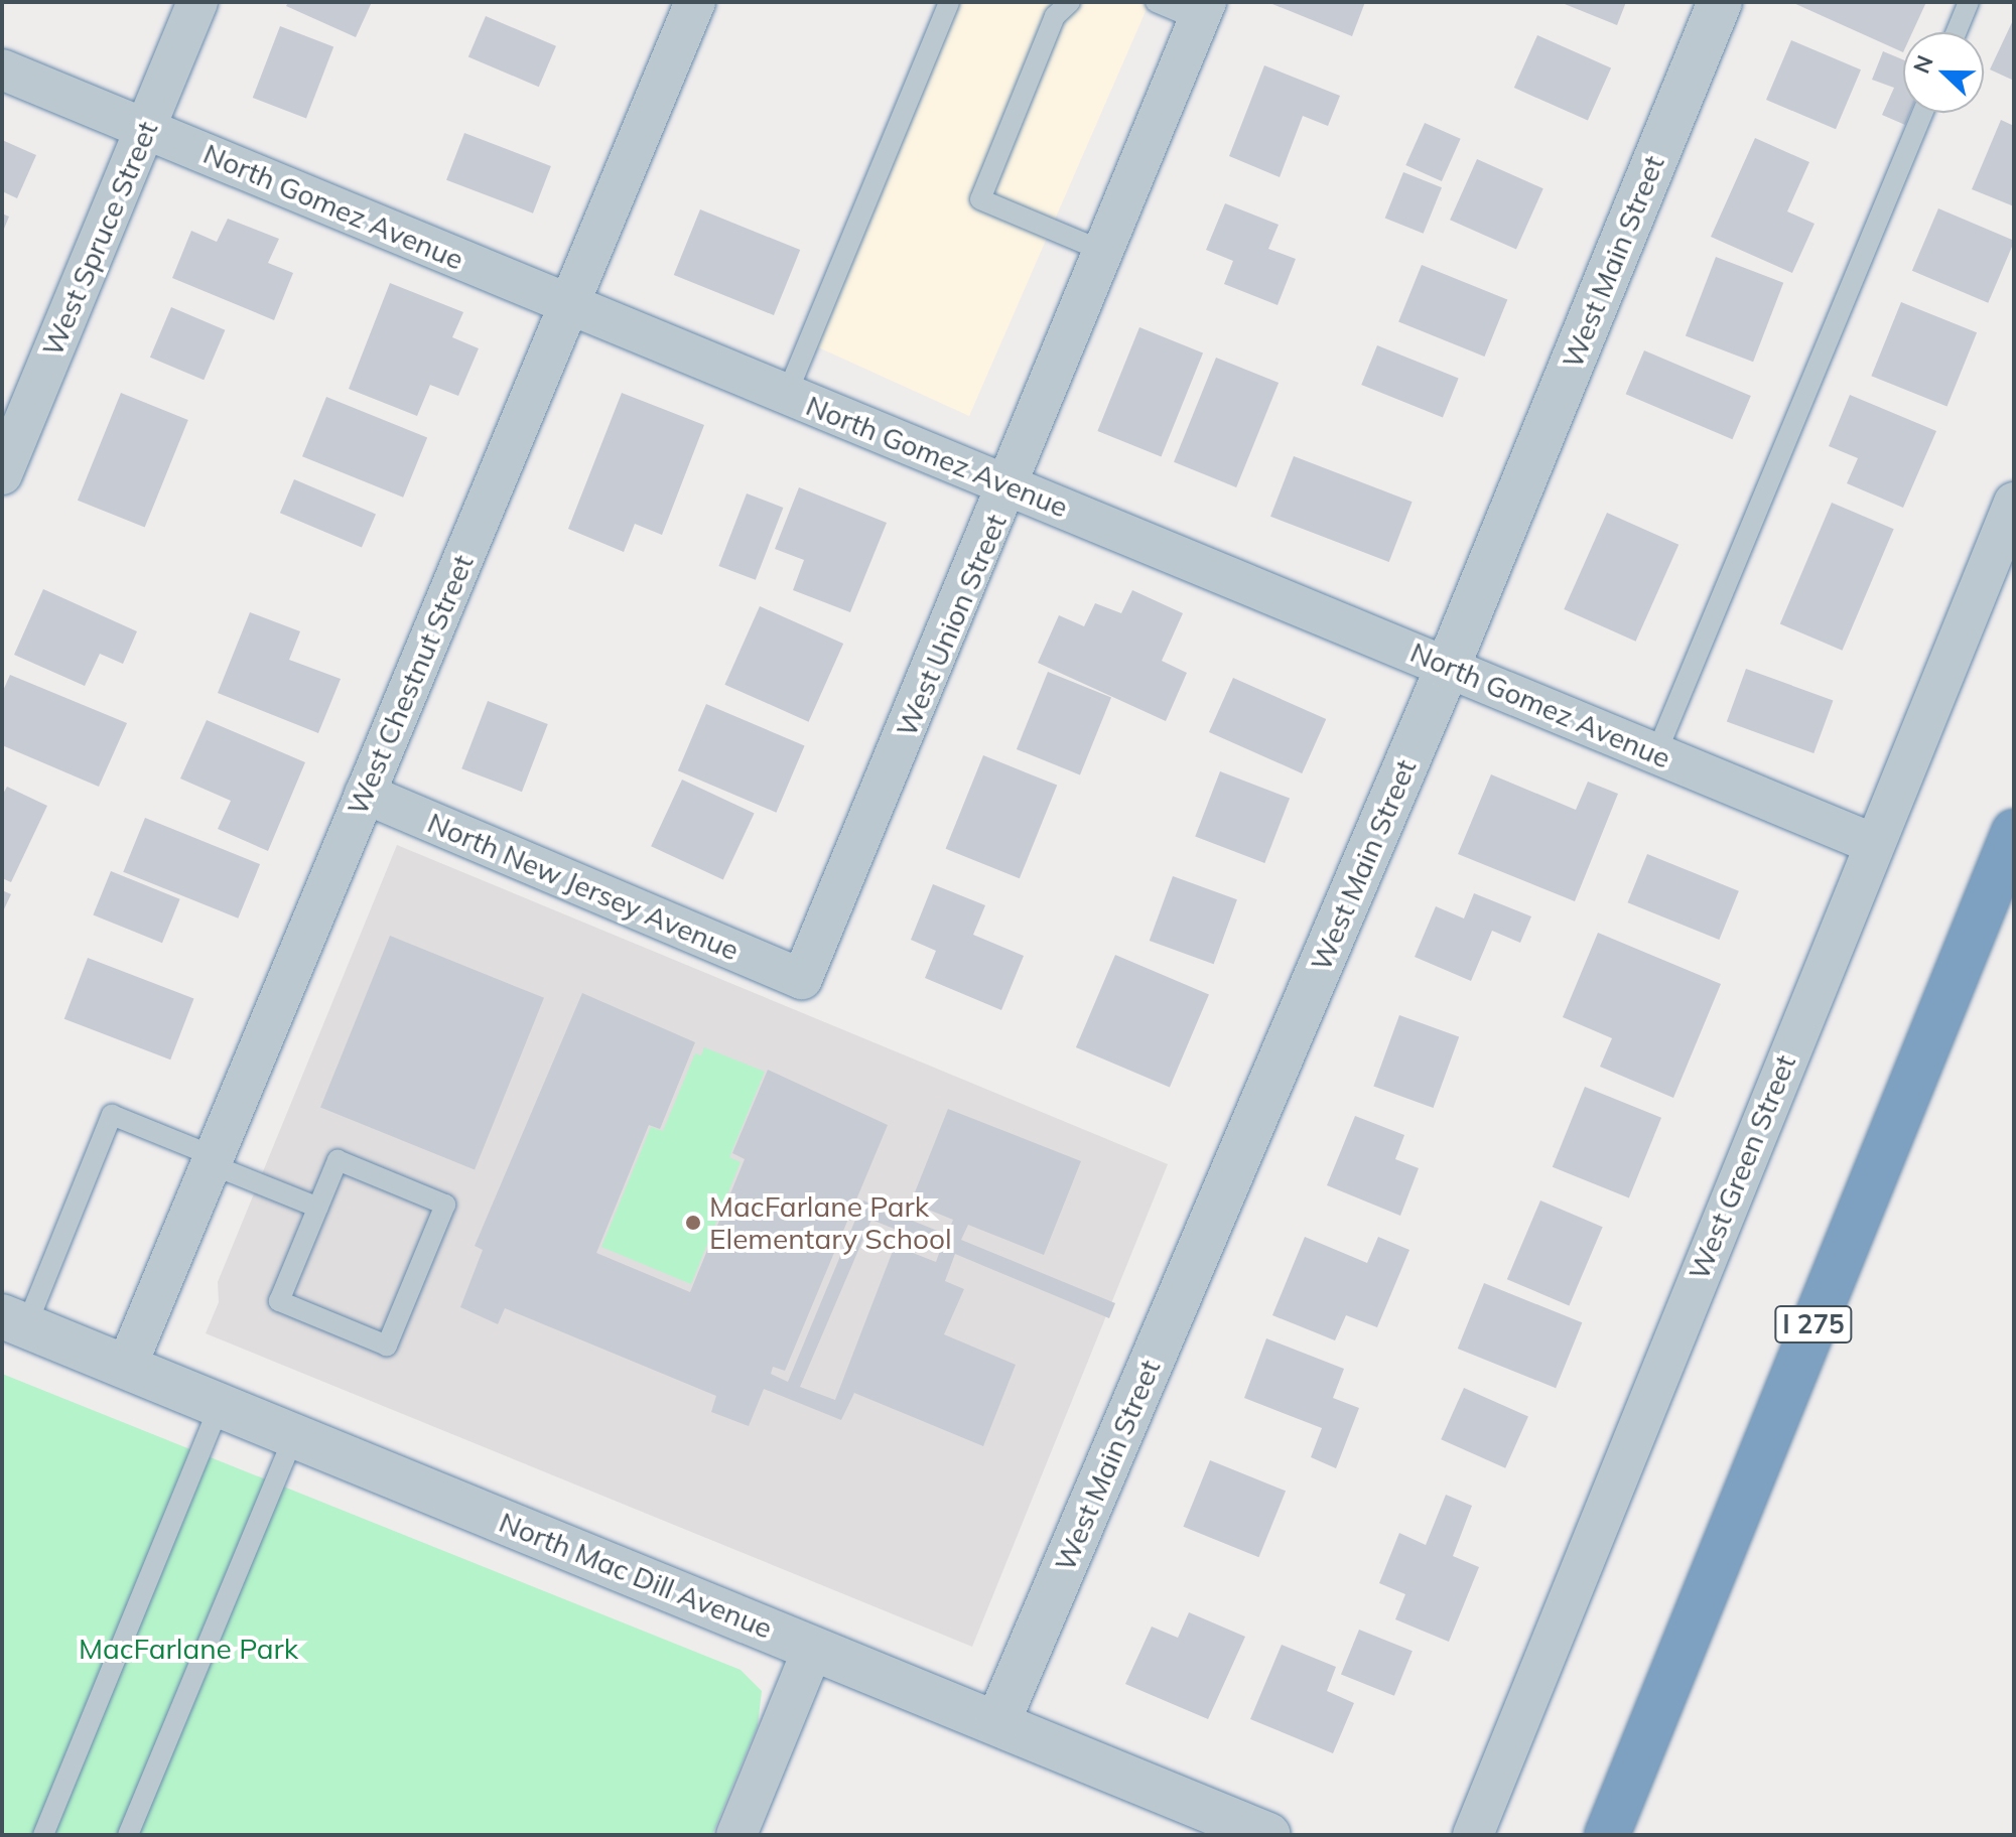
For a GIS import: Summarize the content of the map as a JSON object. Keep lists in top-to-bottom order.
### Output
{
  "streets": {
    "highway": ["I 275"],
    "street": [
      "North Gomez Avenue",
      "West Spruce Street",
      "West Main Street",
      "West Union Street",
      "West Chestnut Street",
      "North New Jersey Avenue",
      "West Green Street",
      "North Mac Dill Avenue"
    ]
  },
  "crossings": [
    ["North Gomez Avenue", "West Spruce Street"],
    ["North Gomez Avenue", "West Main Street"],
    ["North Gomez Avenue", "West Union Street"],
    ["North Gomez Avenue", "West Chestnut Street"],
    ["North Gomez Avenue", "West Green Street"],
    ["West Main Street", "North Mac Dill Avenue"],
    ["West Union Street", "North New Jersey Avenue"],
    ["West Chestnut Street", "North New Jersey Avenue"],
    ["West Chestnut Street", "North Mac Dill Avenue"]
  ],
  "parks": ["MacFarlane Park"],
  "places": ["MacFarlane Park Elementary School"],
  "north": "left"
}
